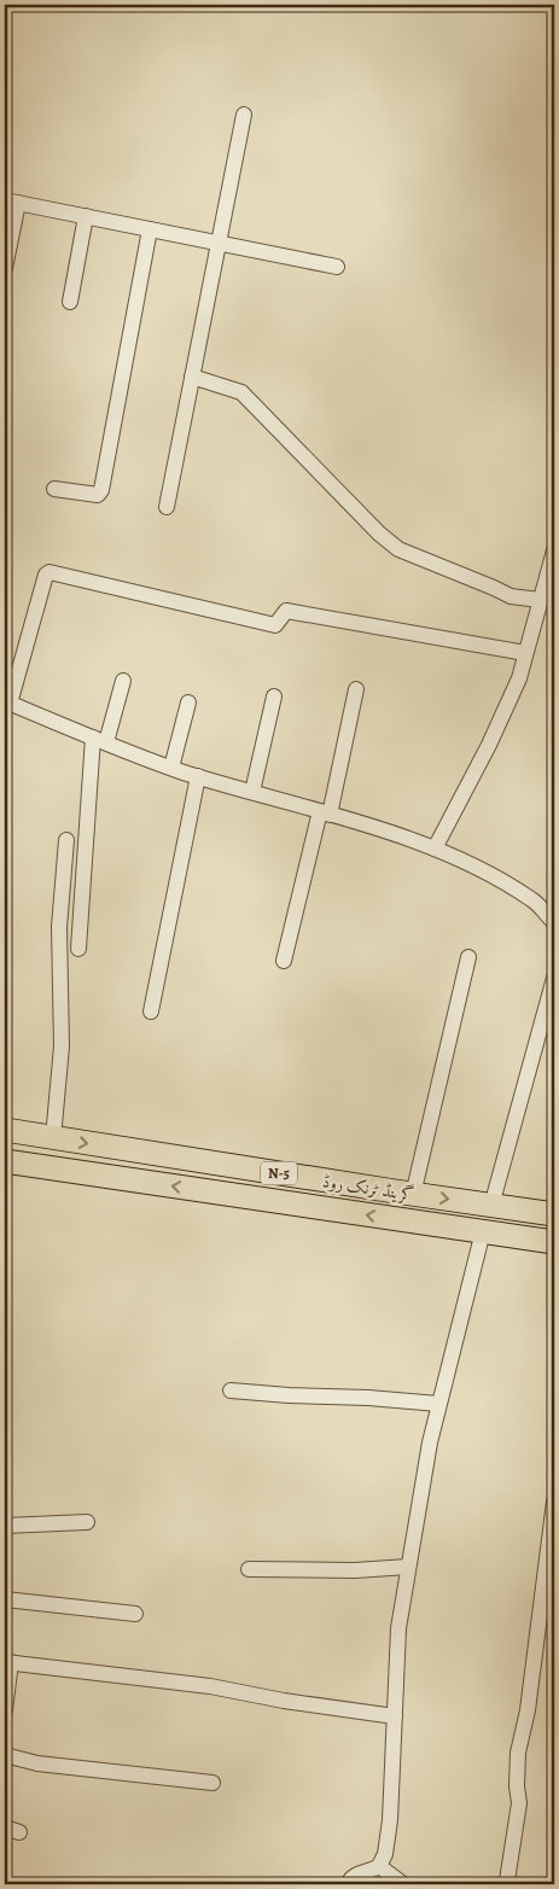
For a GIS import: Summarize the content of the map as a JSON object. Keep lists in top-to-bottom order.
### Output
{
  "streets": {
    "highway": ["N-5", "گرینڈ ٹرنک روڈ"]
  }
}
